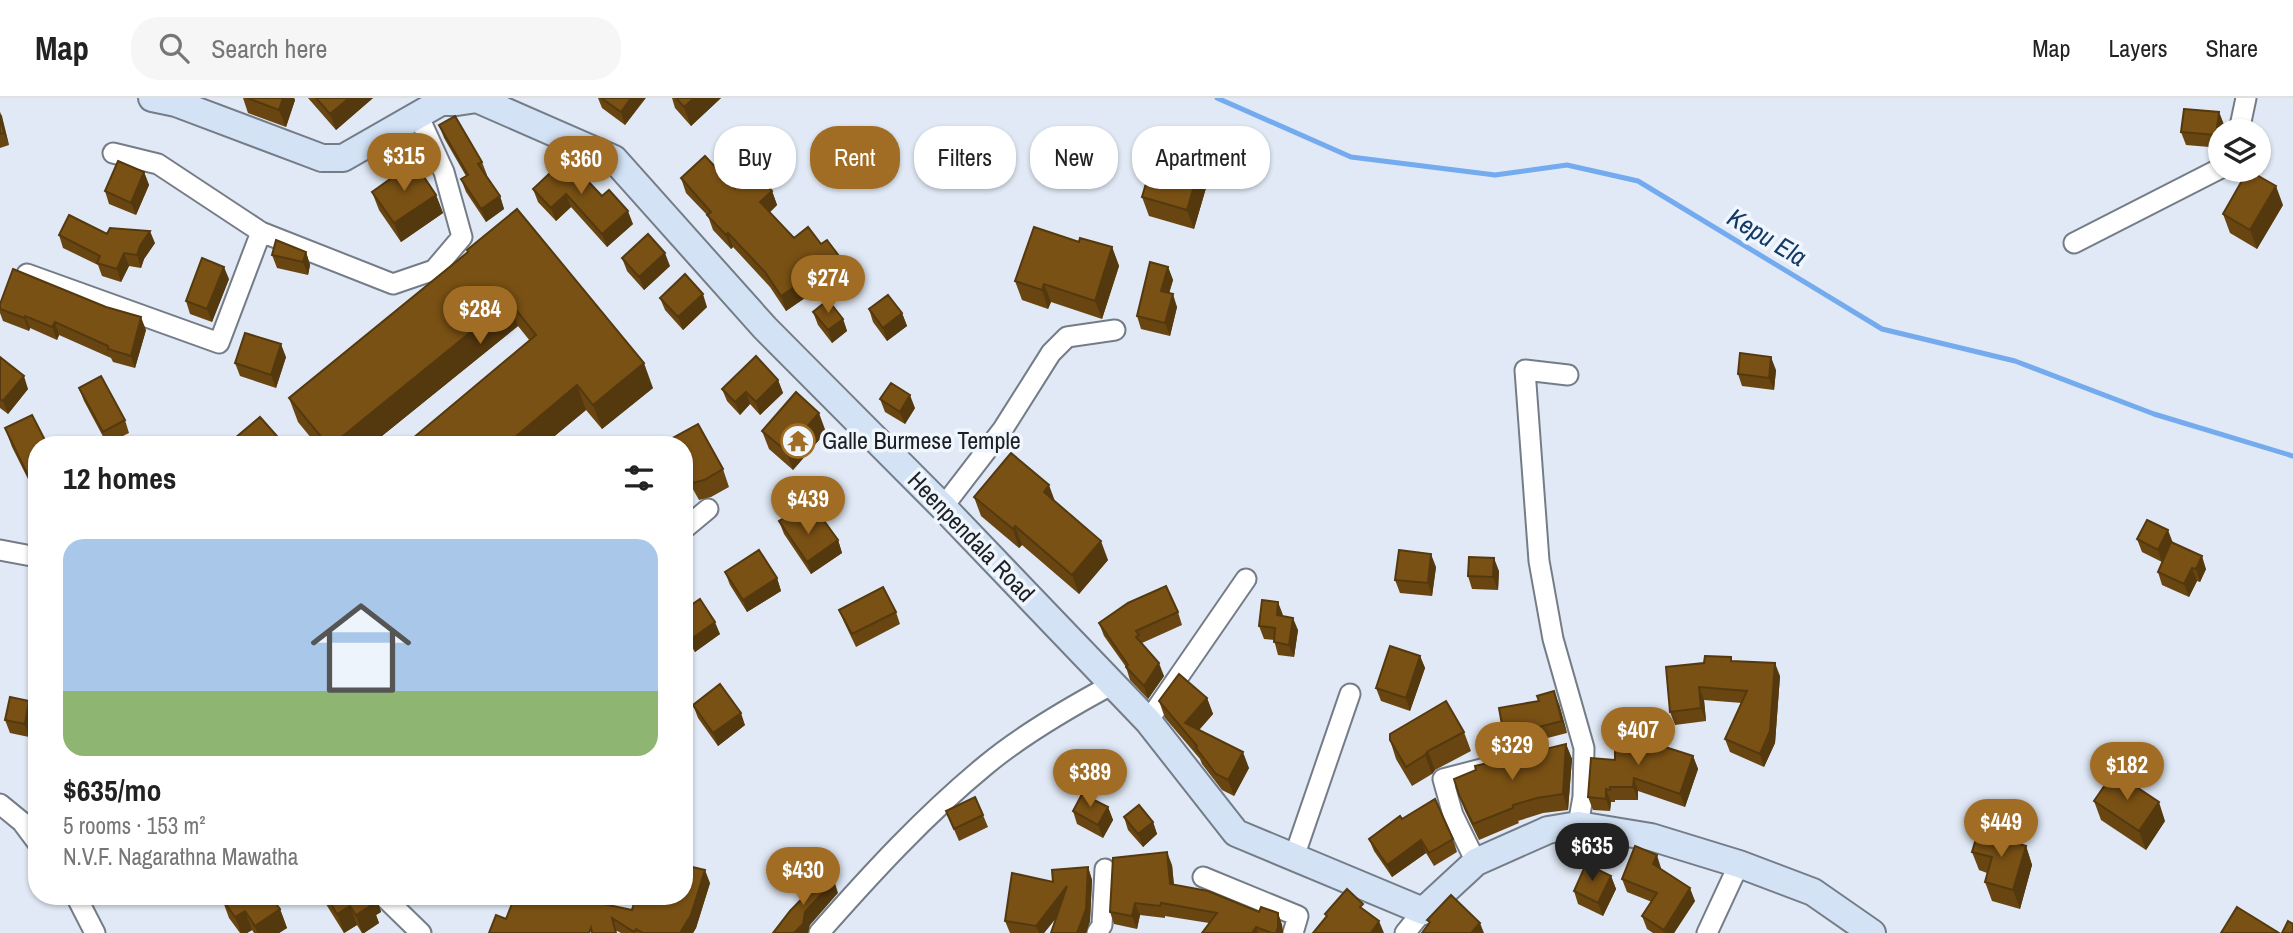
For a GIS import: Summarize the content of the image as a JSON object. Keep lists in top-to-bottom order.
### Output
{
  "streets": {
    "street": ["Heenpendala Road"]
  },
  "water": ["Kepu Ela"],
  "places": {
    "temple": ["Galle Burmese Temple"]
  },
  "page": {
    "header": "Map",
    "search": "Search here",
    "nav": ["Map", "Layers", "Share"],
    "chip": [
      "Buy",
      "Rent",
      "Filters",
      "New",
      "Apartment"
    ],
    "price": [
      "$315",
      "$360",
      "$274",
      "$284",
      "$439",
      "$407",
      "$329",
      "$182",
      "$389",
      "$449",
      "$635",
      "$430"
    ],
    "heading": "12 homes",
    "list": [
      {
        "name": "$635/mo",
        "note": "5 rooms · 153 m² · N.V.F. Nagarathna Mawatha"
      }
    ]
  }
}
